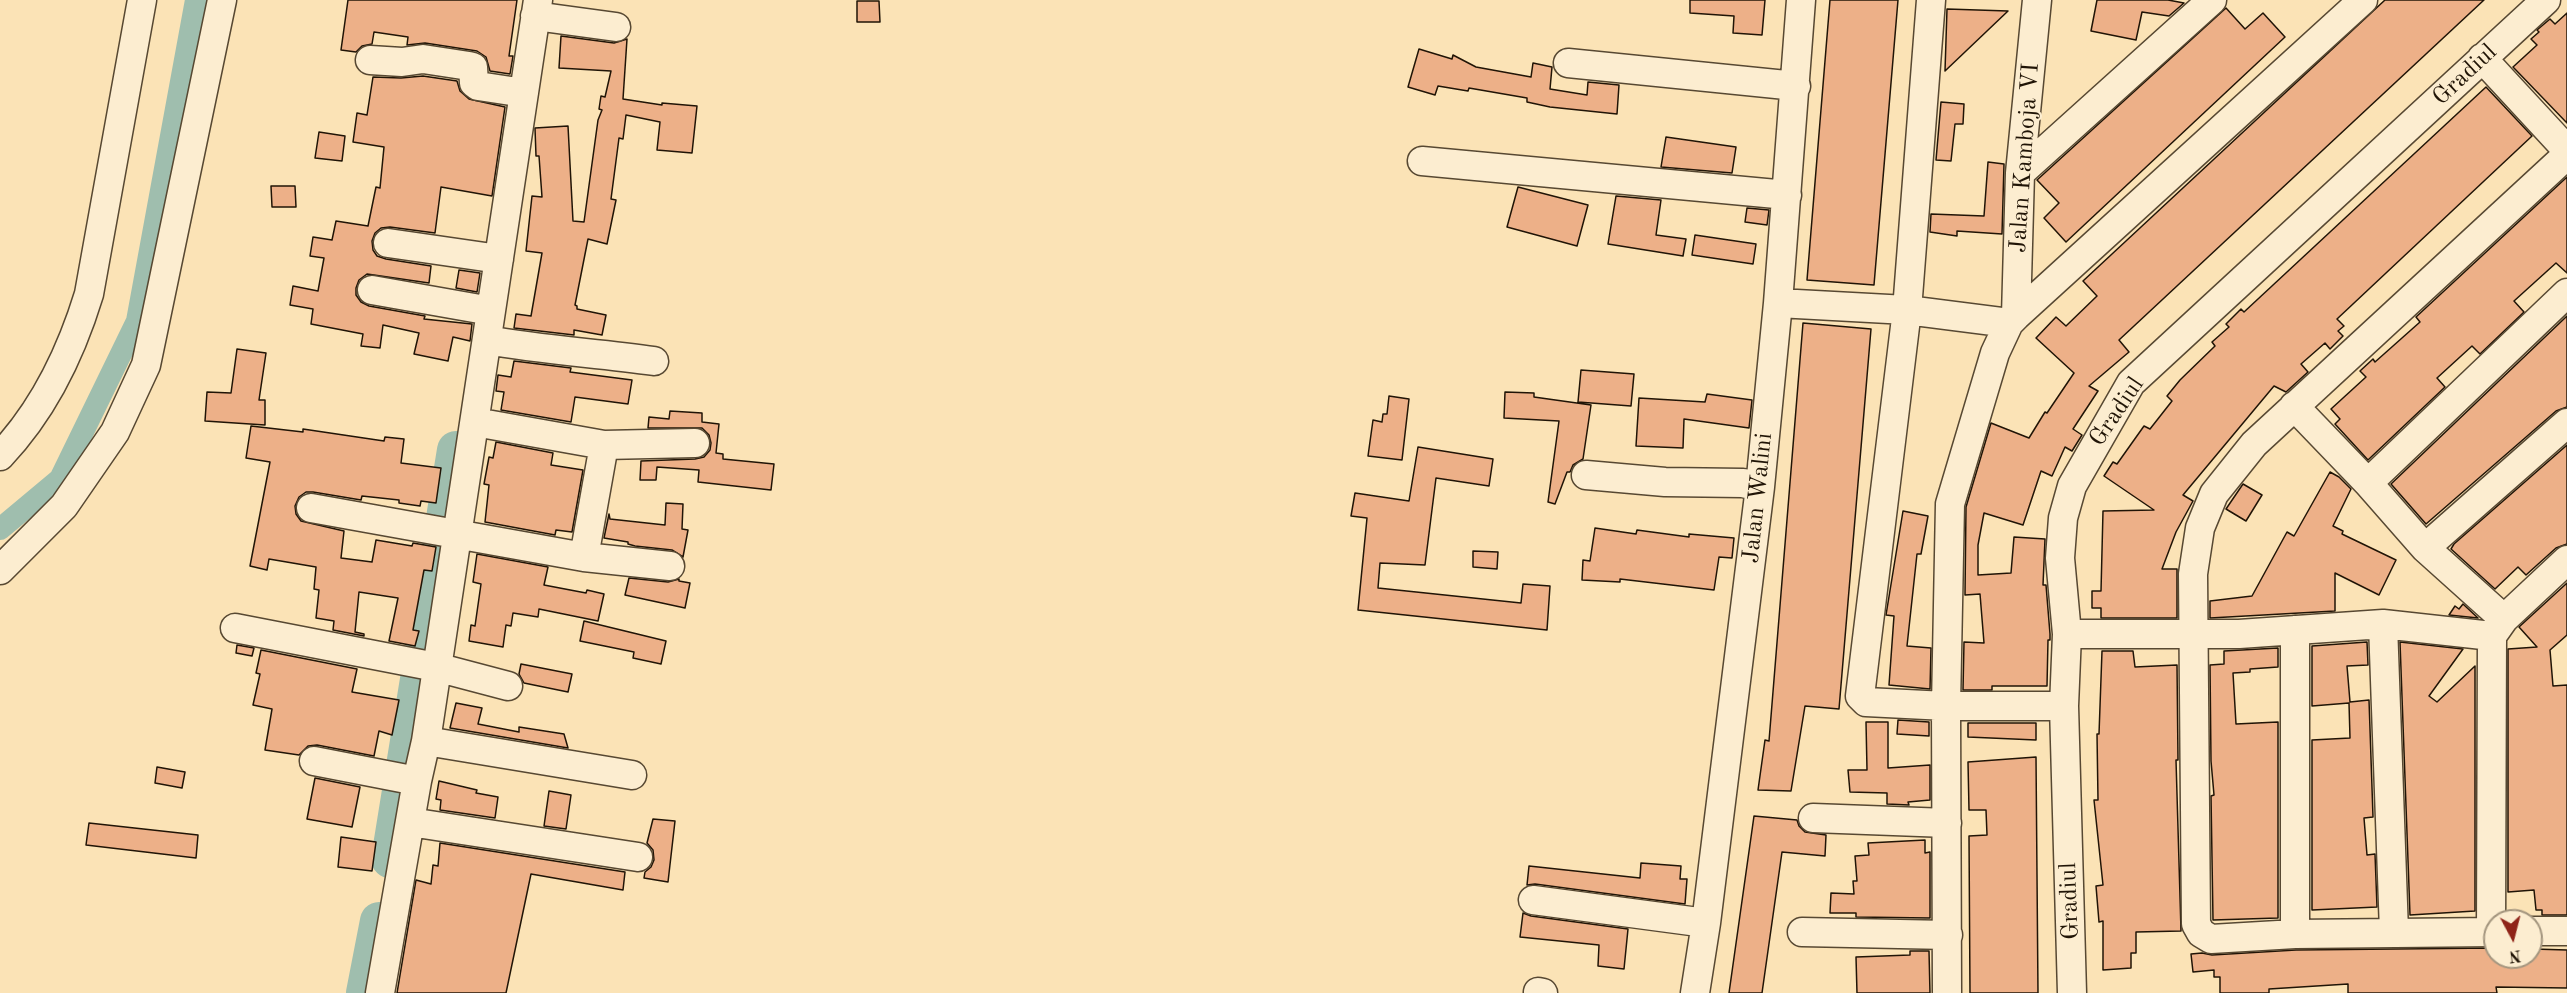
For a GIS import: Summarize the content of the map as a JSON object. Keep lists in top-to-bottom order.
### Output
{
  "streets": {
    "street": ["Gradiul", "Jalan Kamboja VI", "Jalan Walini"]
  },
  "north": "bottom"
}
